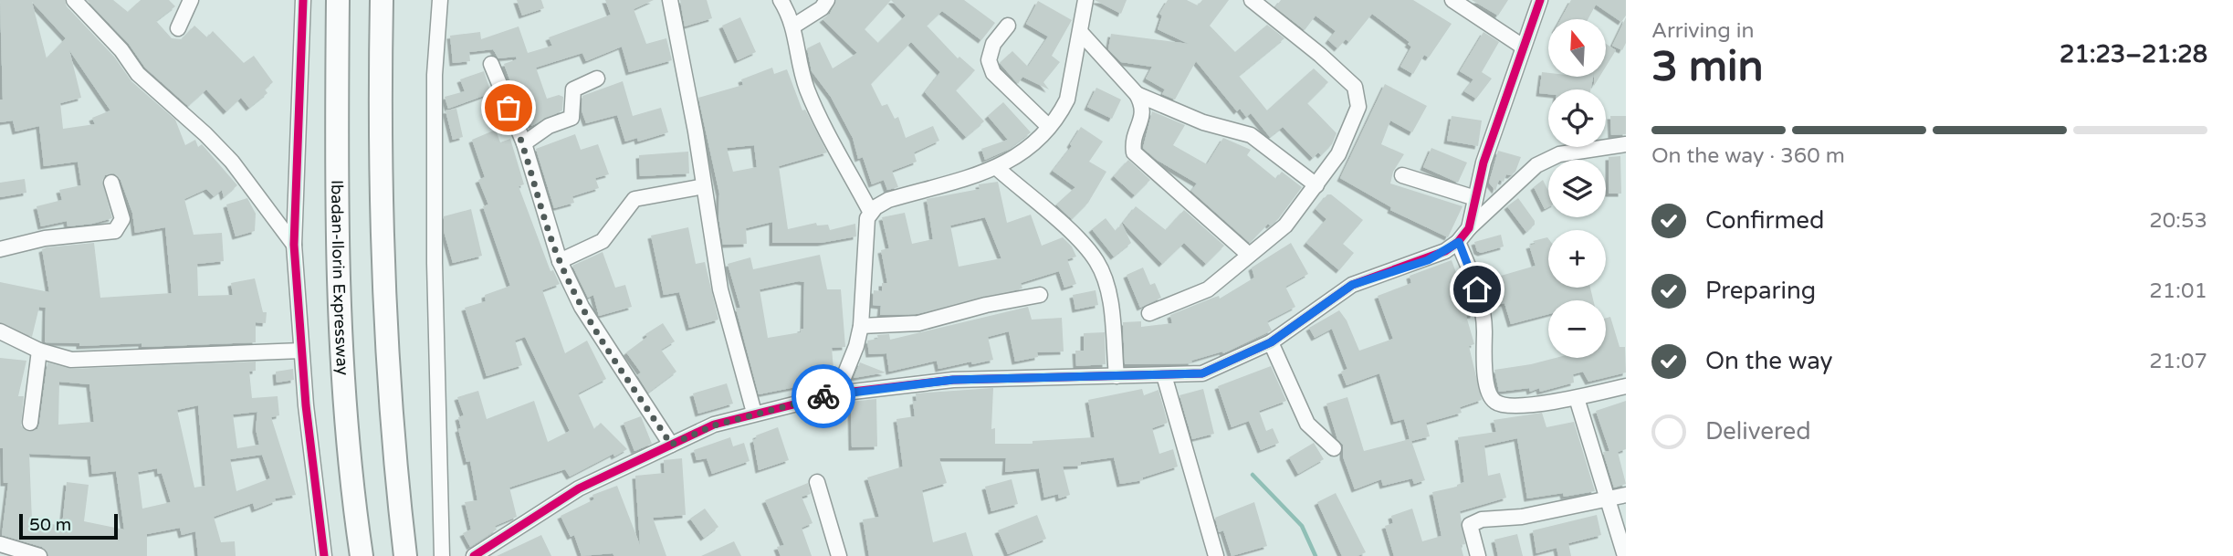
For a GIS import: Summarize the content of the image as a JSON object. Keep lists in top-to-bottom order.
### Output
{
  "streets": {
    "highway": ["Ibadan-Ilorin Expressway"]
  },
  "scale_bar": "50 m",
  "north": "top",
  "page": {
    "heading": ["3 min", "Arriving in", "21:23–21:28"],
    "map_buttons": ["+", "−"],
    "bar": "On the way · 360 m",
    "list": [
      ["Confirmed", "20:53"],
      ["Preparing", "21:01"],
      ["On the way", "21:07"],
      "Delivered"
    ],
    "scale": "50 m"
  }
}
